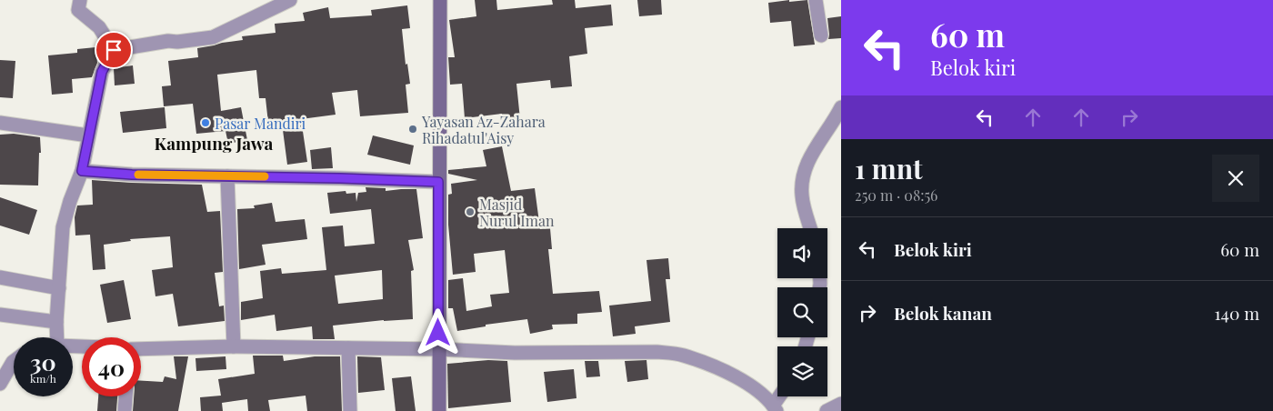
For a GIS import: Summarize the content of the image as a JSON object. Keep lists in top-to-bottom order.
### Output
{
  "districts": ["Kampung Jawa"],
  "places": ["Pasar Mandiri", "Yayasan Az-Zahara Rihadatul'Aisy", "Masjid Nurul Iman"],
  "page": {
    "turn": ["60 m", "Belok kiri"],
    "heading": ["1 mnt", "250 m · 08:56"],
    "list": [
      {
        "name": "Belok kiri",
        "value": "60 m"
      },
      {
        "name": "Belok kanan",
        "value": "140 m"
      }
    ],
    "speed": "30 km/h",
    "limit": "40"
  }
}
